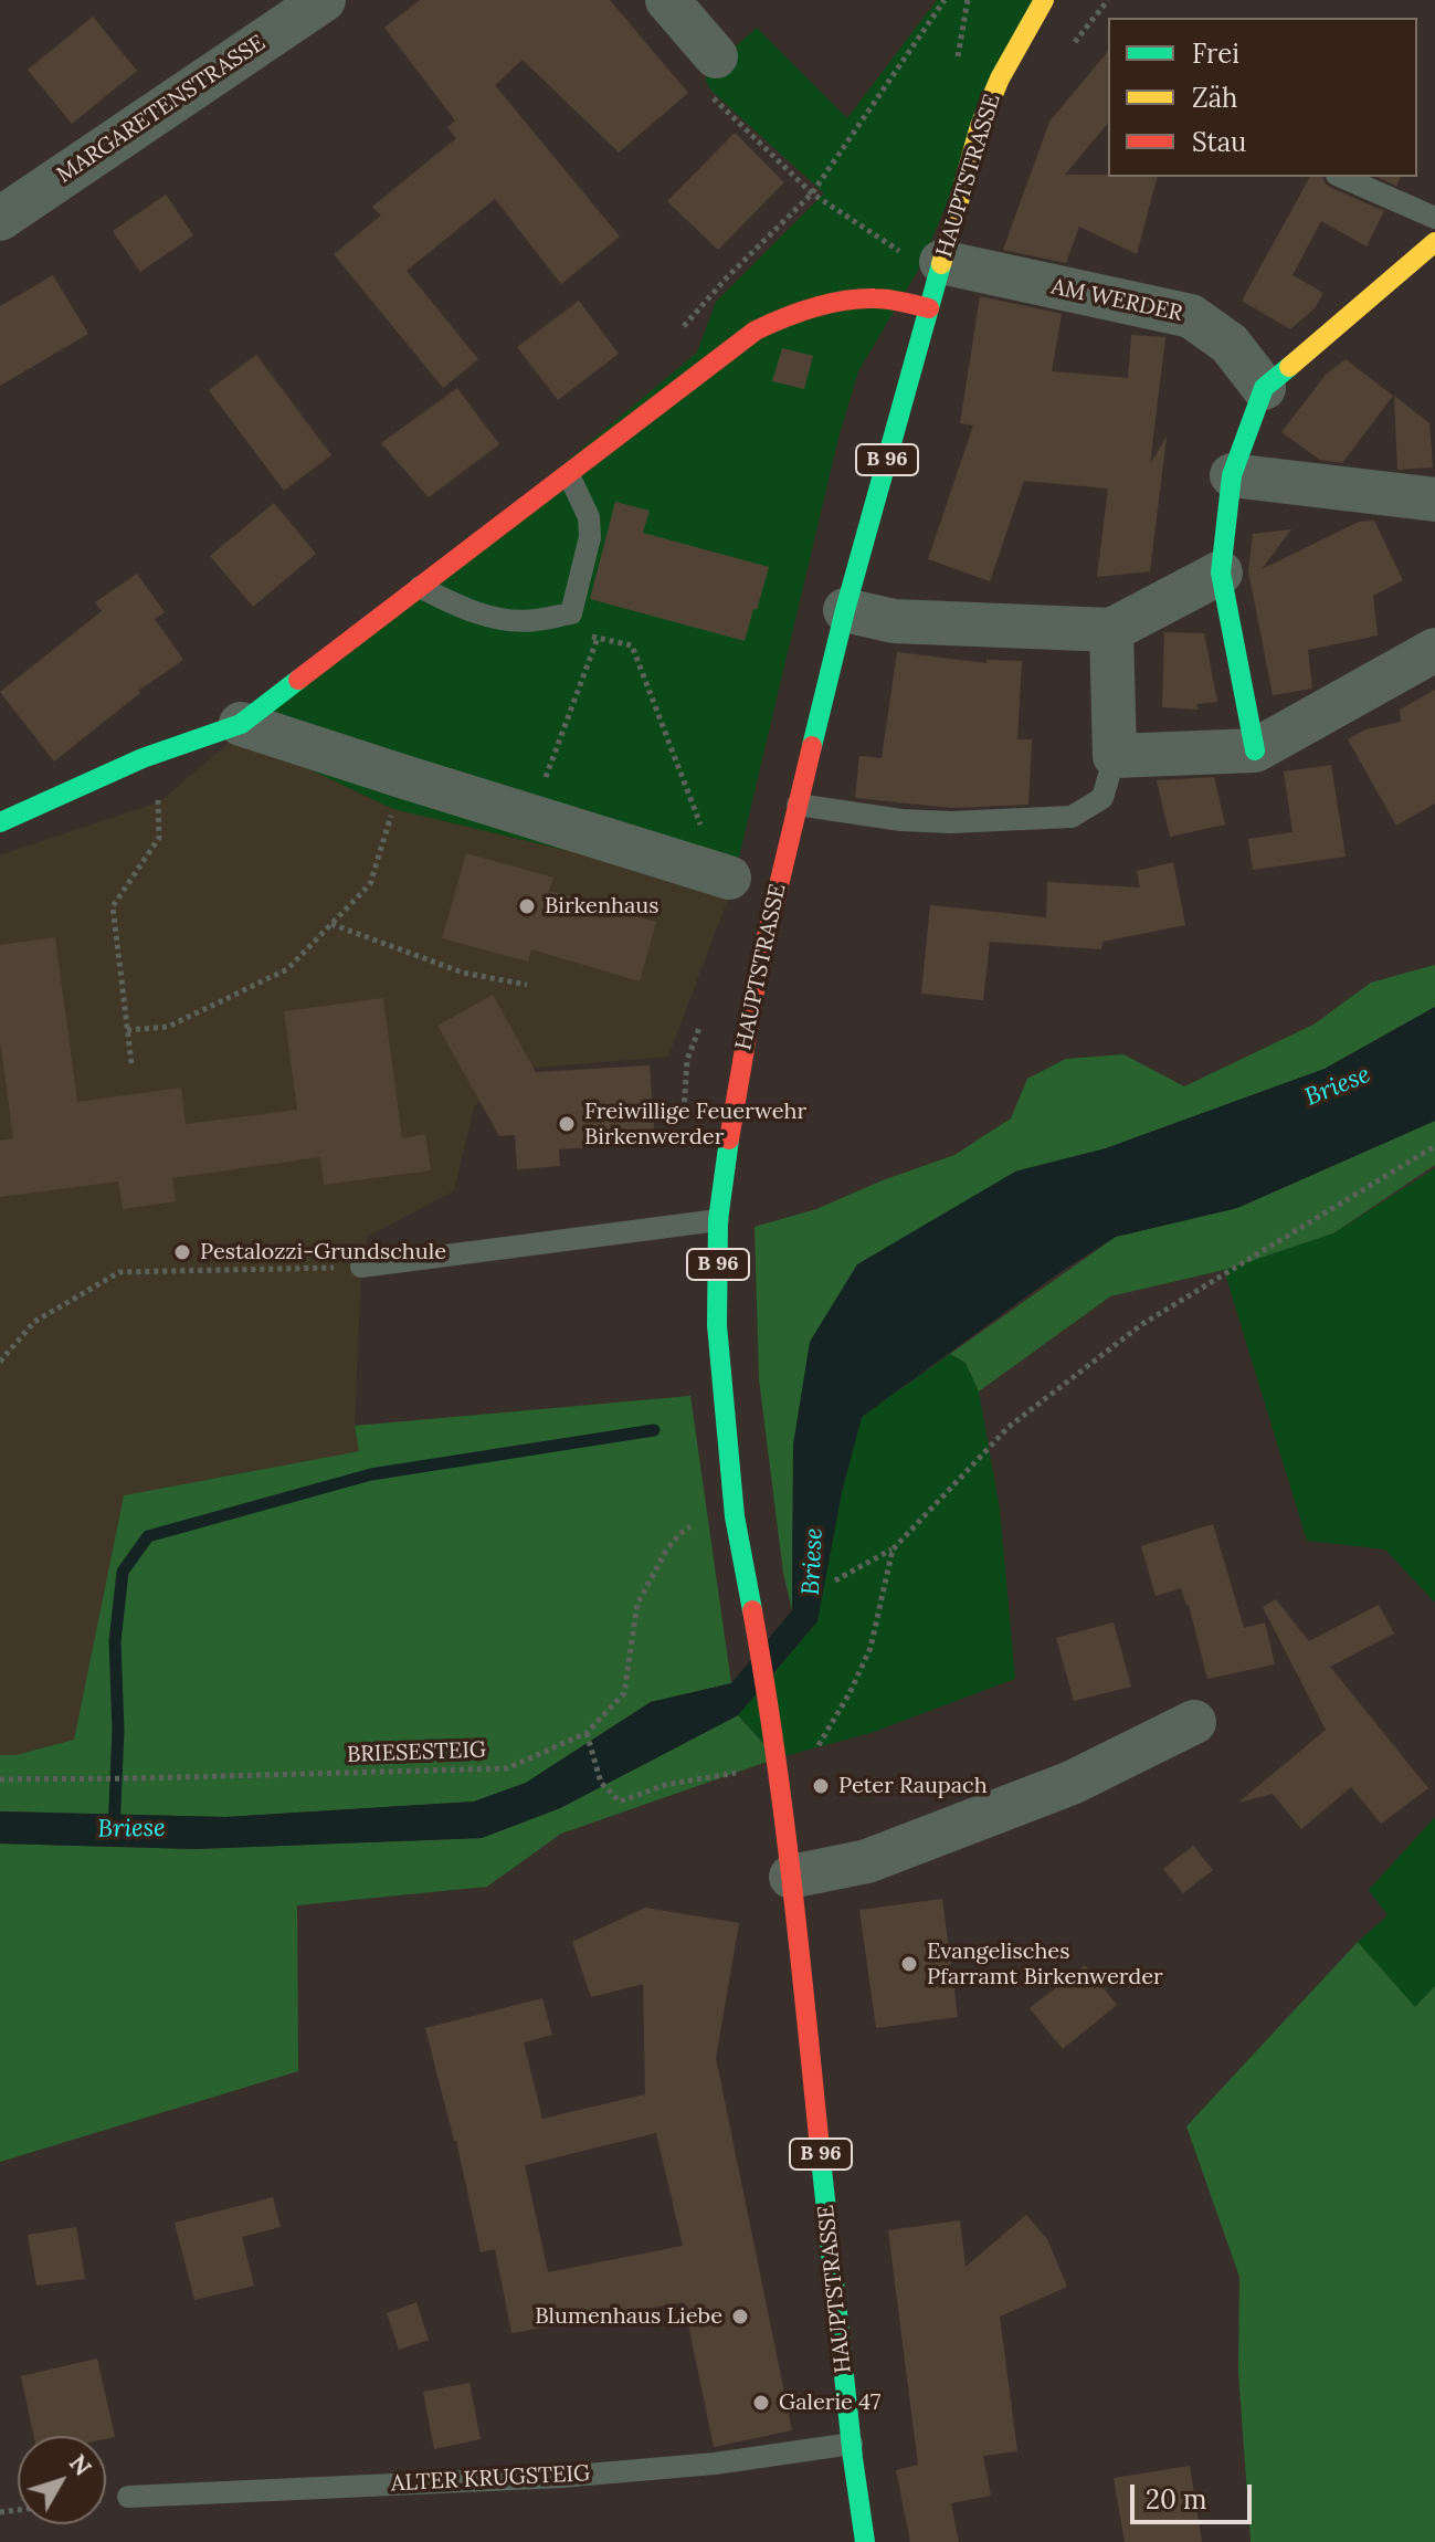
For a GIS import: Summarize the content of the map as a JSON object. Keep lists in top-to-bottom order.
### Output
{
  "streets": {
    "main road": ["HAUPTSTRASSE", "B 96"],
    "street": ["MARGARETENSTRASSE", "AM WERDER"],
    "lane": ["ALTER KRUGSTEIG"],
    "path": ["BRIESESTEIG"]
  },
  "crossings": [
    ["HAUPTSTRASSE", "AM WERDER"],
    ["HAUPTSTRASSE", "ALTER KRUGSTEIG"]
  ],
  "water": ["Briese"],
  "places": [
    "Birkenhaus",
    "Freiwillige Feuerwehr Birkenwerder",
    "Pestalozzi-Grundschule",
    "Peter Raupach",
    "Evangelisches Pfarramt Birkenwerder",
    "Blumenhaus Liebe",
    "Galerie 47"
  ],
  "legend": ["Frei", "Zäh", "Stau"],
  "scale_bar": "20 m",
  "north": "top right"
}
